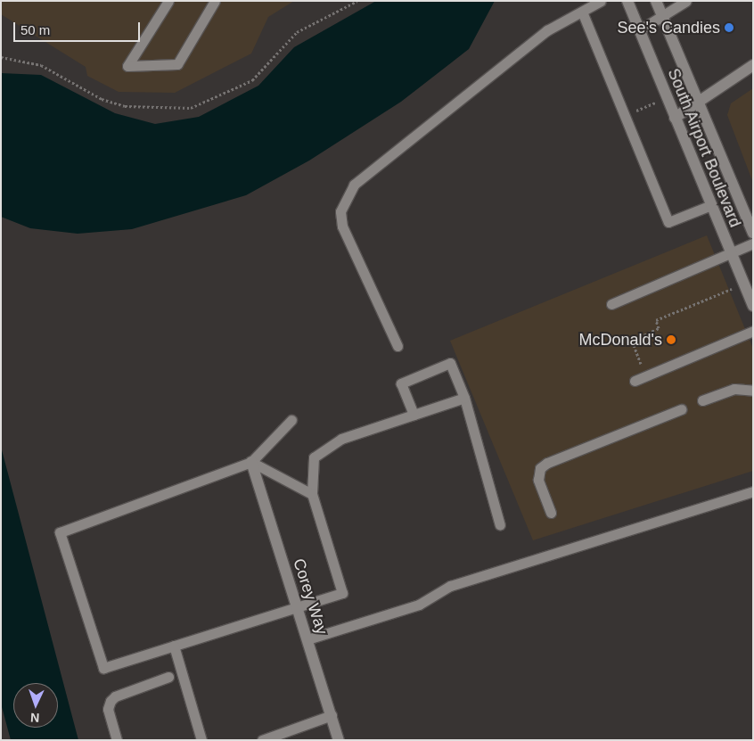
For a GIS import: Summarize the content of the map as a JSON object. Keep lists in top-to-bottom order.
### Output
{
  "streets": {
    "street": ["South Airport Boulevard", "Corey Way"]
  },
  "places": ["See's Candies", "McDonald's"],
  "scale_bar": "50 m",
  "north": "bottom"
}
